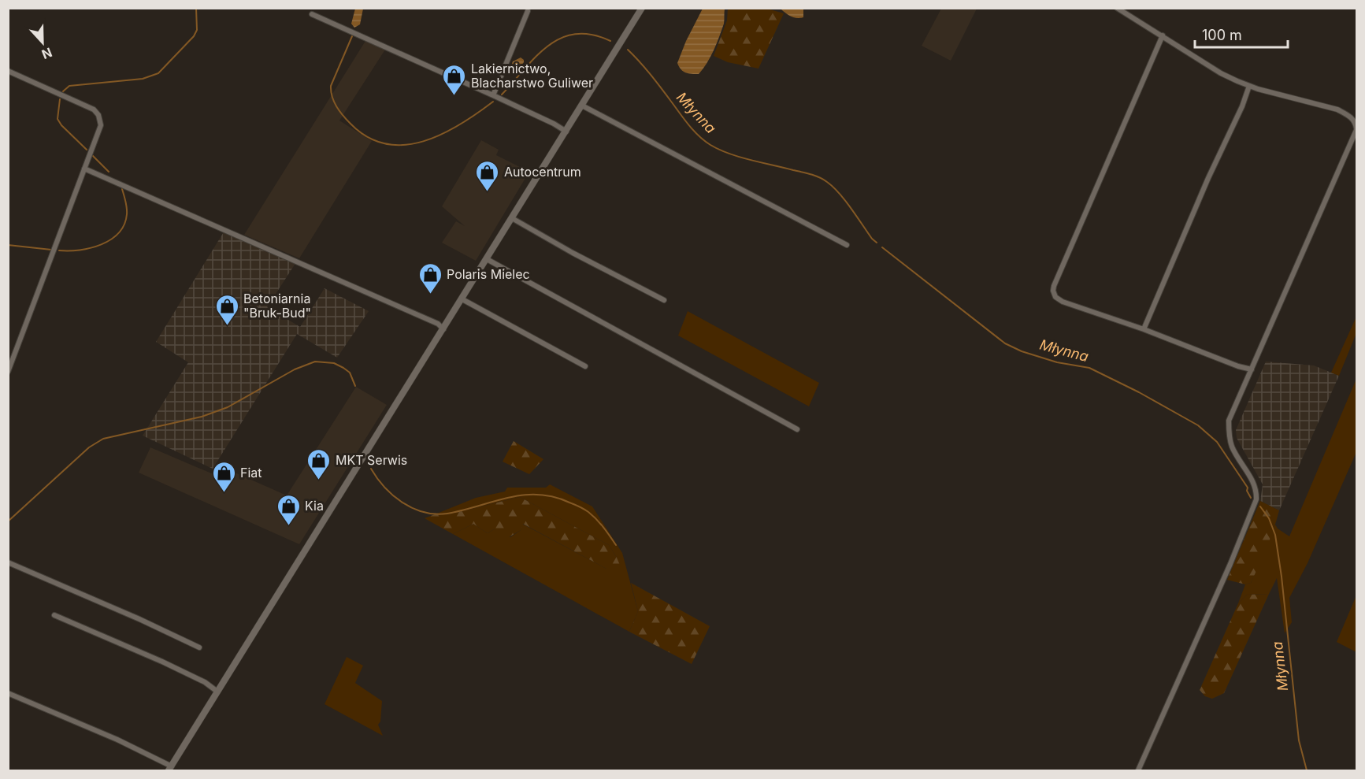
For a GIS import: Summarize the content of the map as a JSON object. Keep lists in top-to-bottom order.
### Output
{
  "water": ["Młynna"],
  "places": {
    "shop": [
      "Lakiernictwo, Blacharstwo Guliwer",
      "Autocentrum",
      "Polaris Mielec",
      "Betoniarnia \"Bruk-Bud\"",
      "MKT Serwis",
      "Fiat",
      "Kia"
    ]
  },
  "scale_bar": "100 m",
  "north": "bottom"
}
